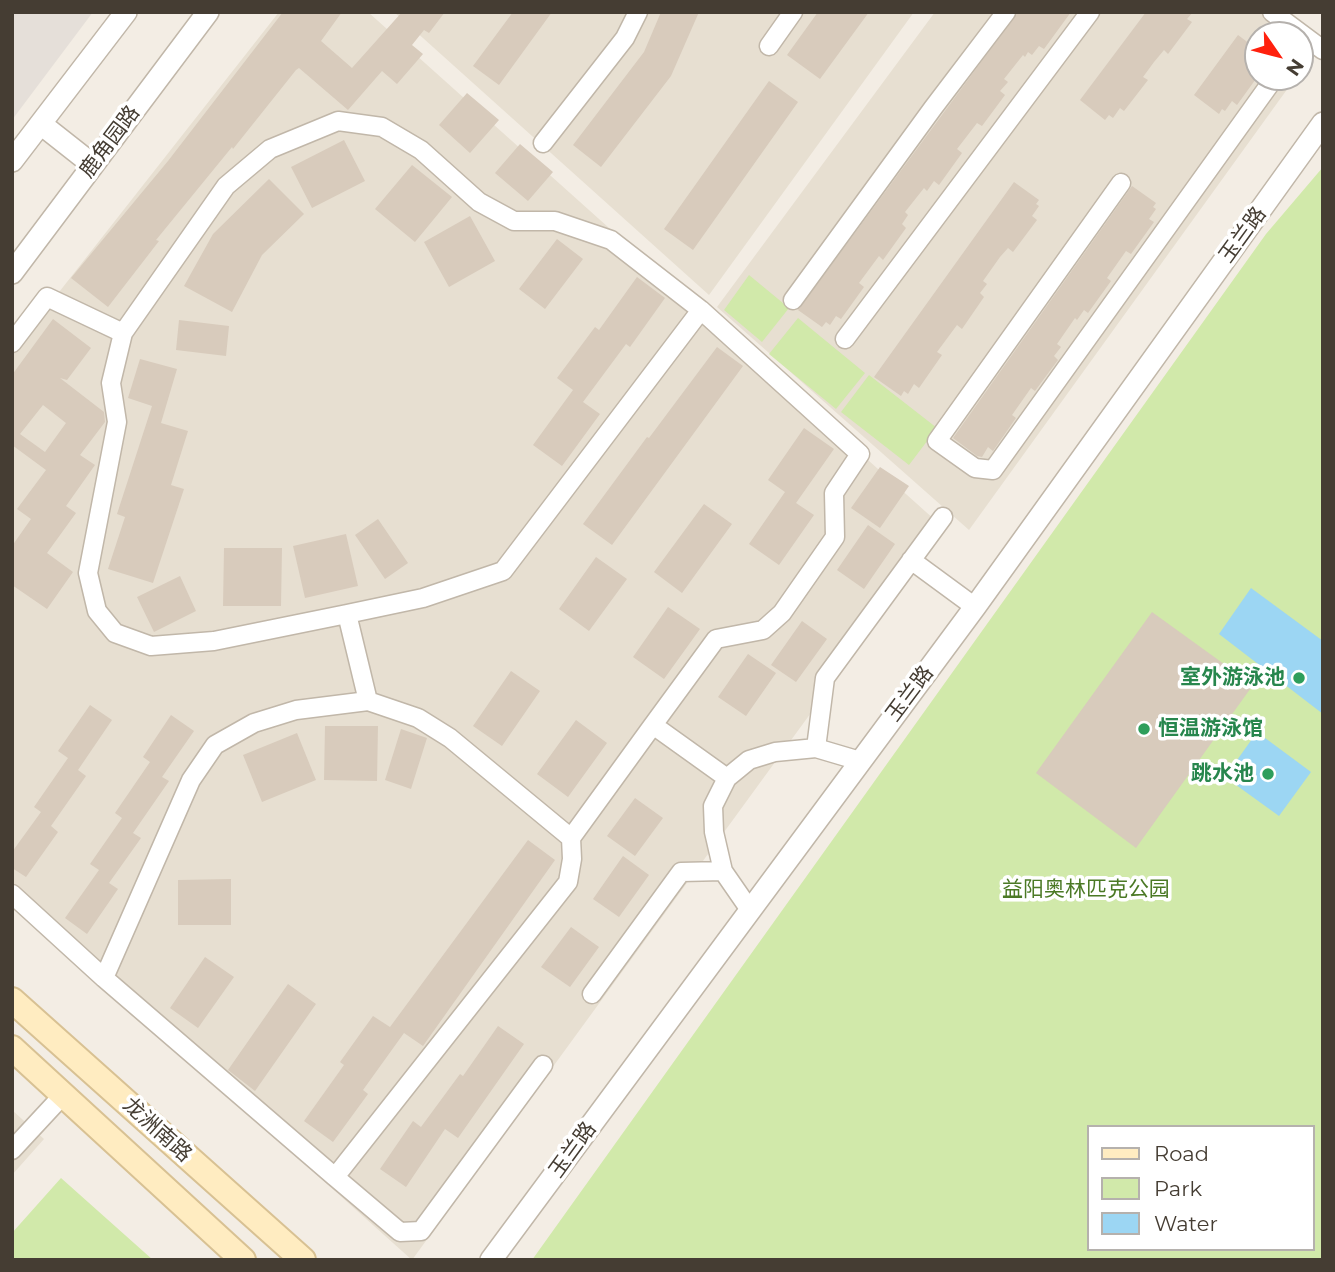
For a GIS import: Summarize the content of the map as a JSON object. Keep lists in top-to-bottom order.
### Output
{
  "streets": {
    "main road": ["龙洲南路"],
    "street": ["鹿角园路", "玉兰路"]
  },
  "parks": ["益阳奥林匹克公园"],
  "places": ["室外游泳池", "恒温游泳馆", "跳水池"],
  "legend": ["Road", "Park", "Water"],
  "north": "bottom right"
}
